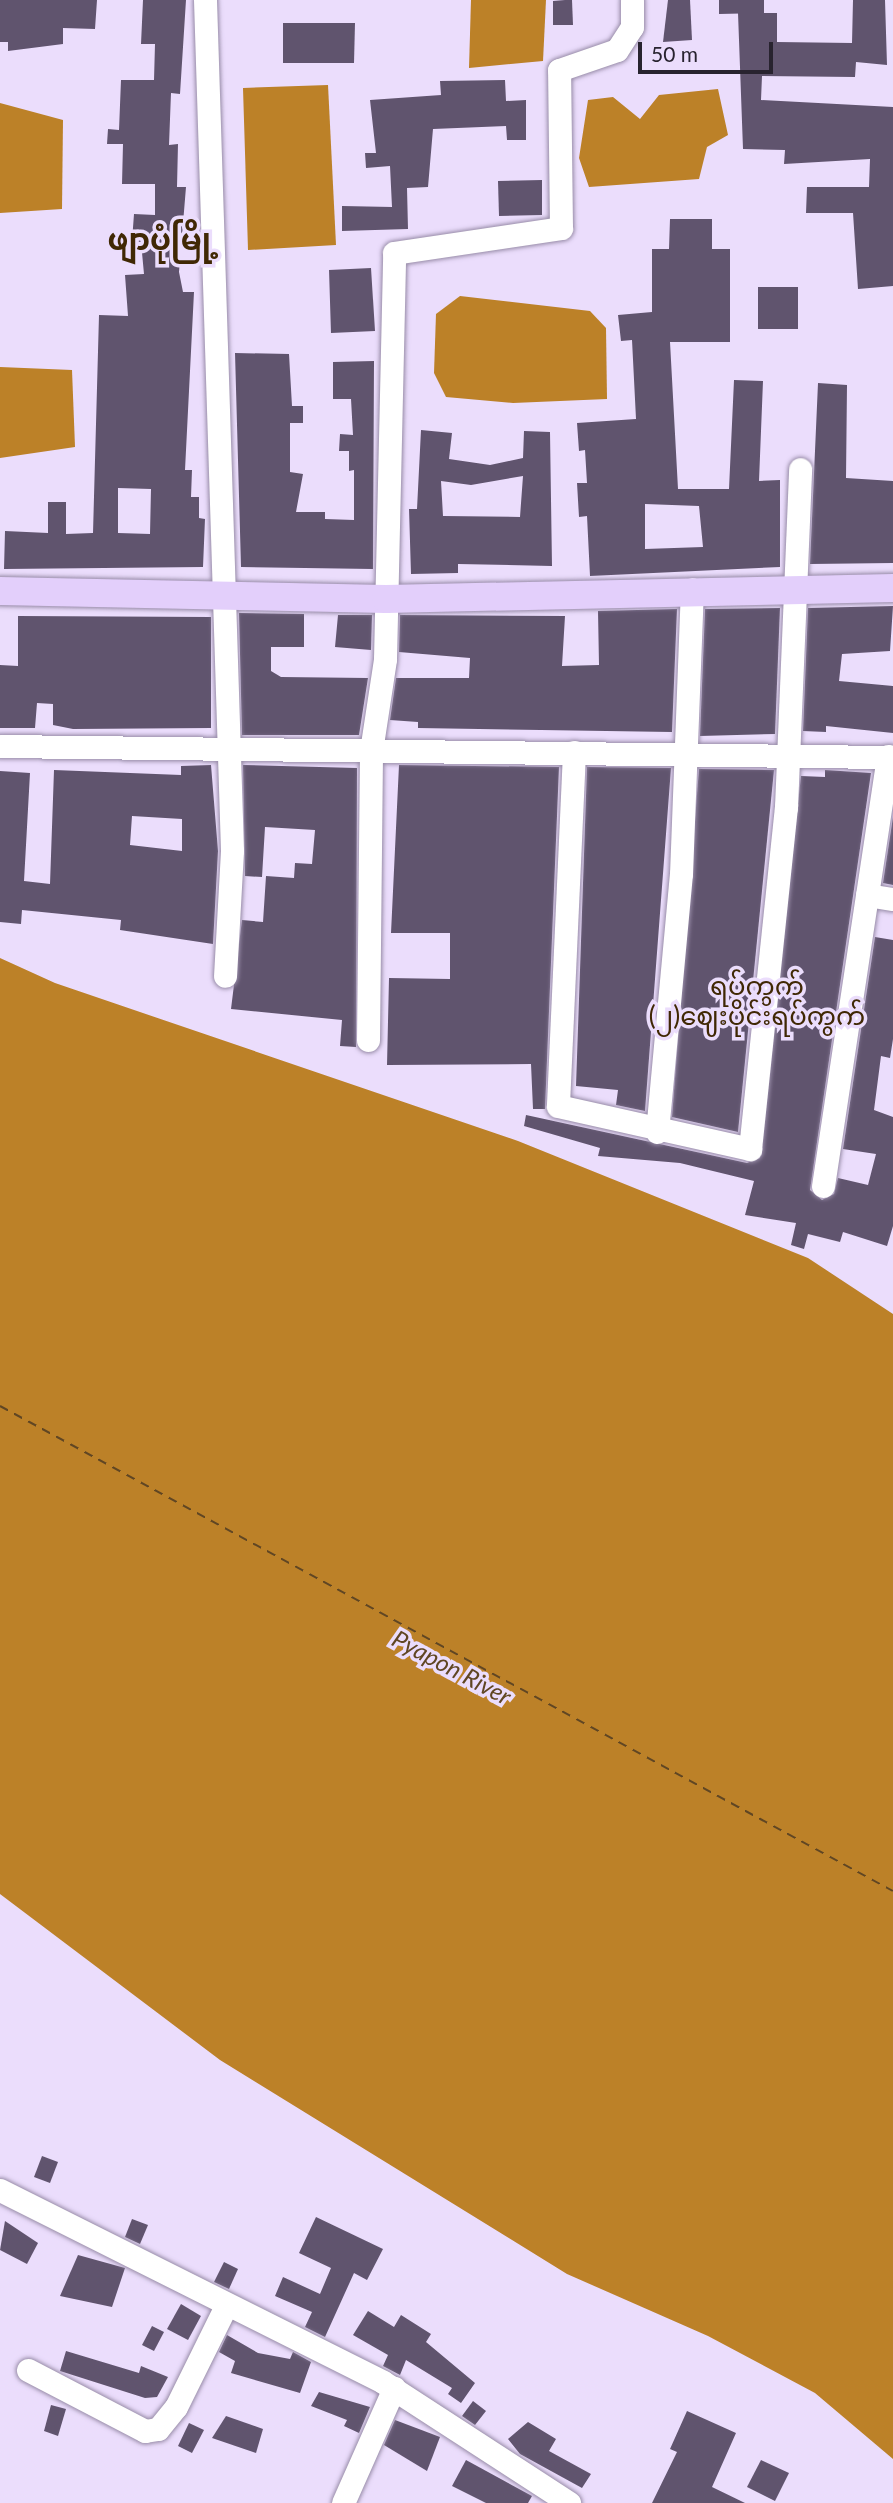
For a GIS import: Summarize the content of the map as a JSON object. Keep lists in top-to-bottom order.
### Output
{
  "districts": ["ဖျာပုံမြို့", "ရပ်ကွက် (၂)ဈေးပိုင်းရပ်ကွက်"],
  "water": ["Pyapon River"],
  "scale_bar": "50 m"
}
